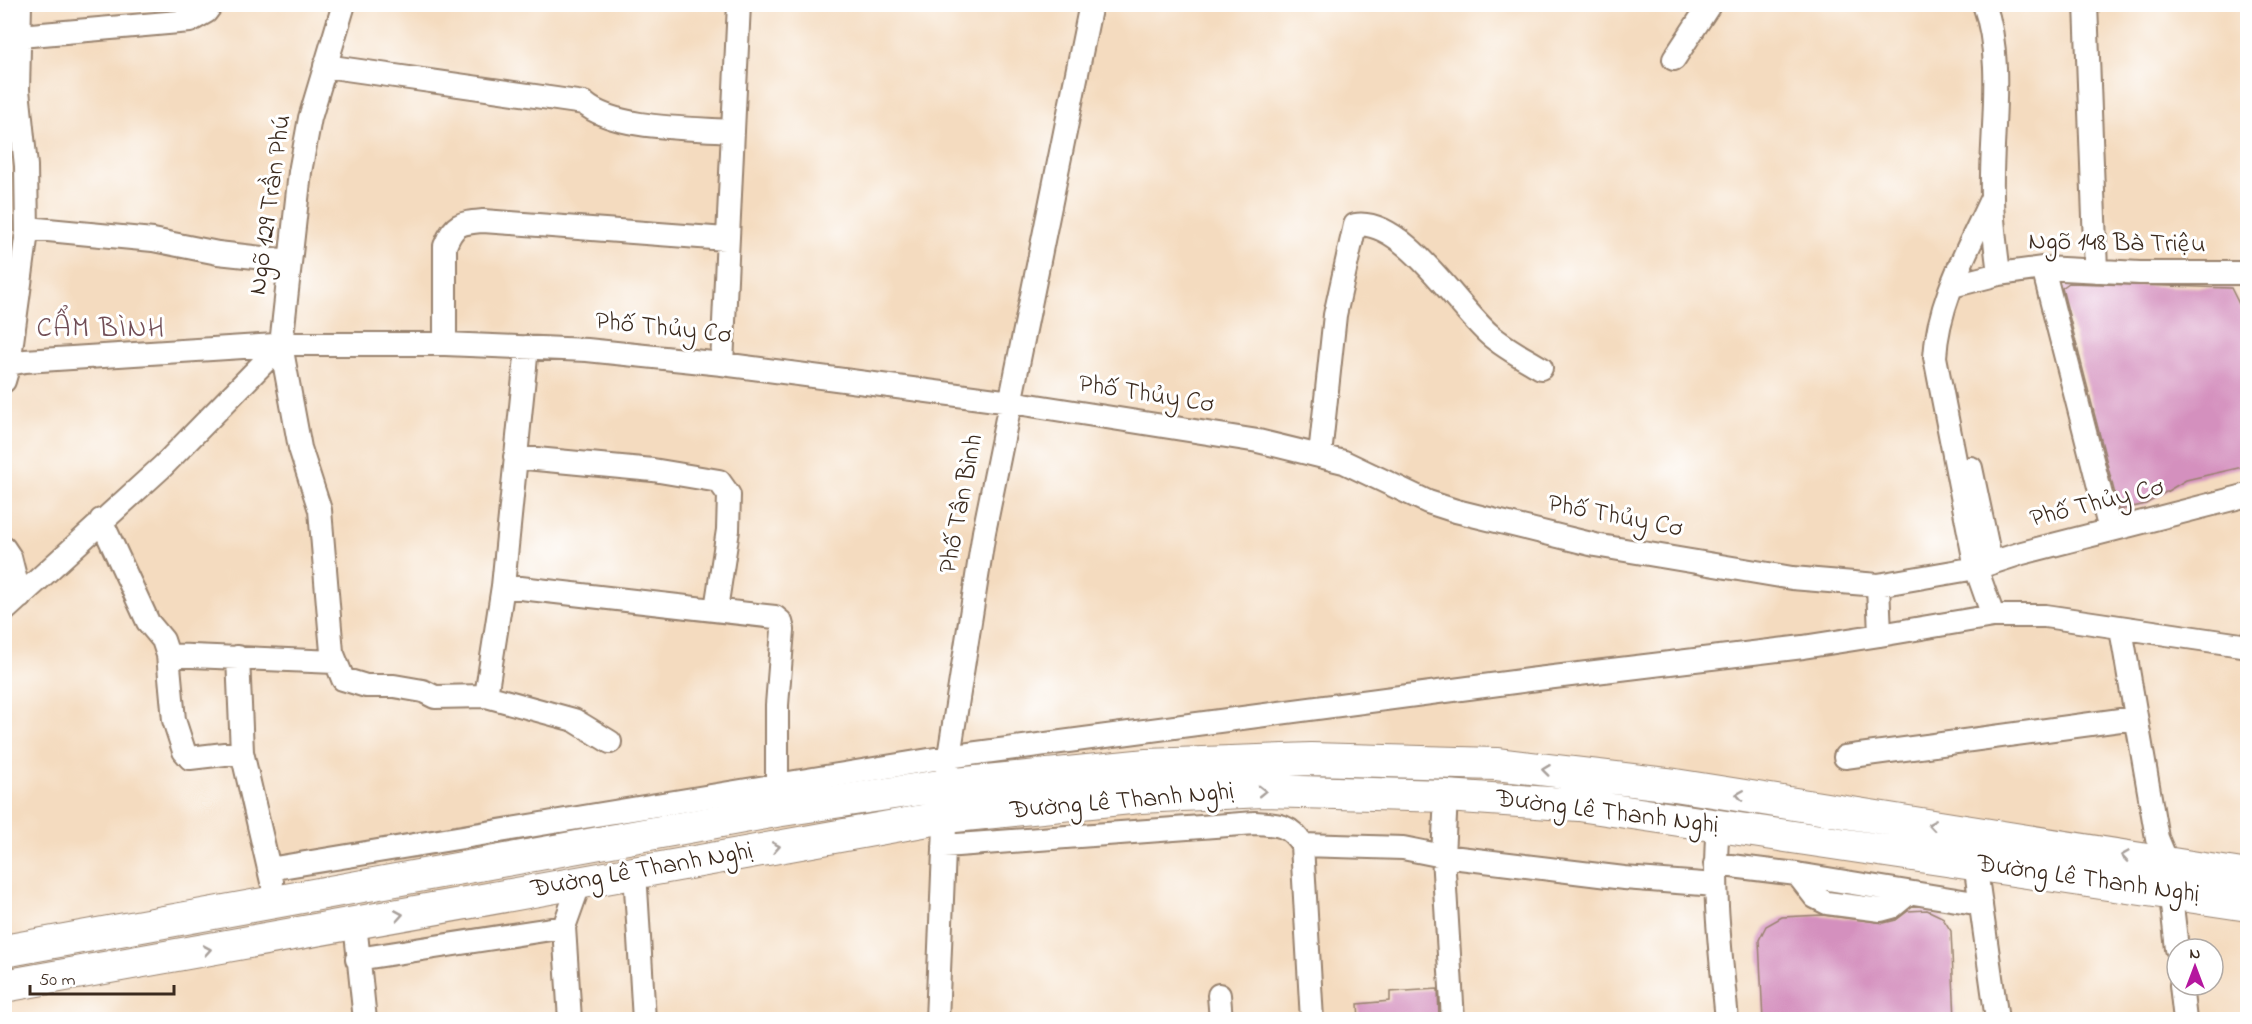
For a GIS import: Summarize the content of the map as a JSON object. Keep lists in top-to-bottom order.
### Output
{
  "streets": {
    "highway": ["Đường Lê Thanh Nghị"],
    "street": [
      "Ngõ 129 Trần Phú",
      "Ngõ 148 Bà Triệu",
      "Phố Thủy Cơ",
      "Phố Tân Bình"
    ]
  },
  "crossings": [
    ["Ngõ 129 Trần Phú", "Phố Thủy Cơ"],
    ["Phố Thủy Cơ", "Phố Tân Bình"],
    ["Phố Tân Bình", "Đường Lê Thanh Nghị"]
  ],
  "districts": ["CẨM BÌNH"],
  "scale_bar": "50 m",
  "north": "top"
}
